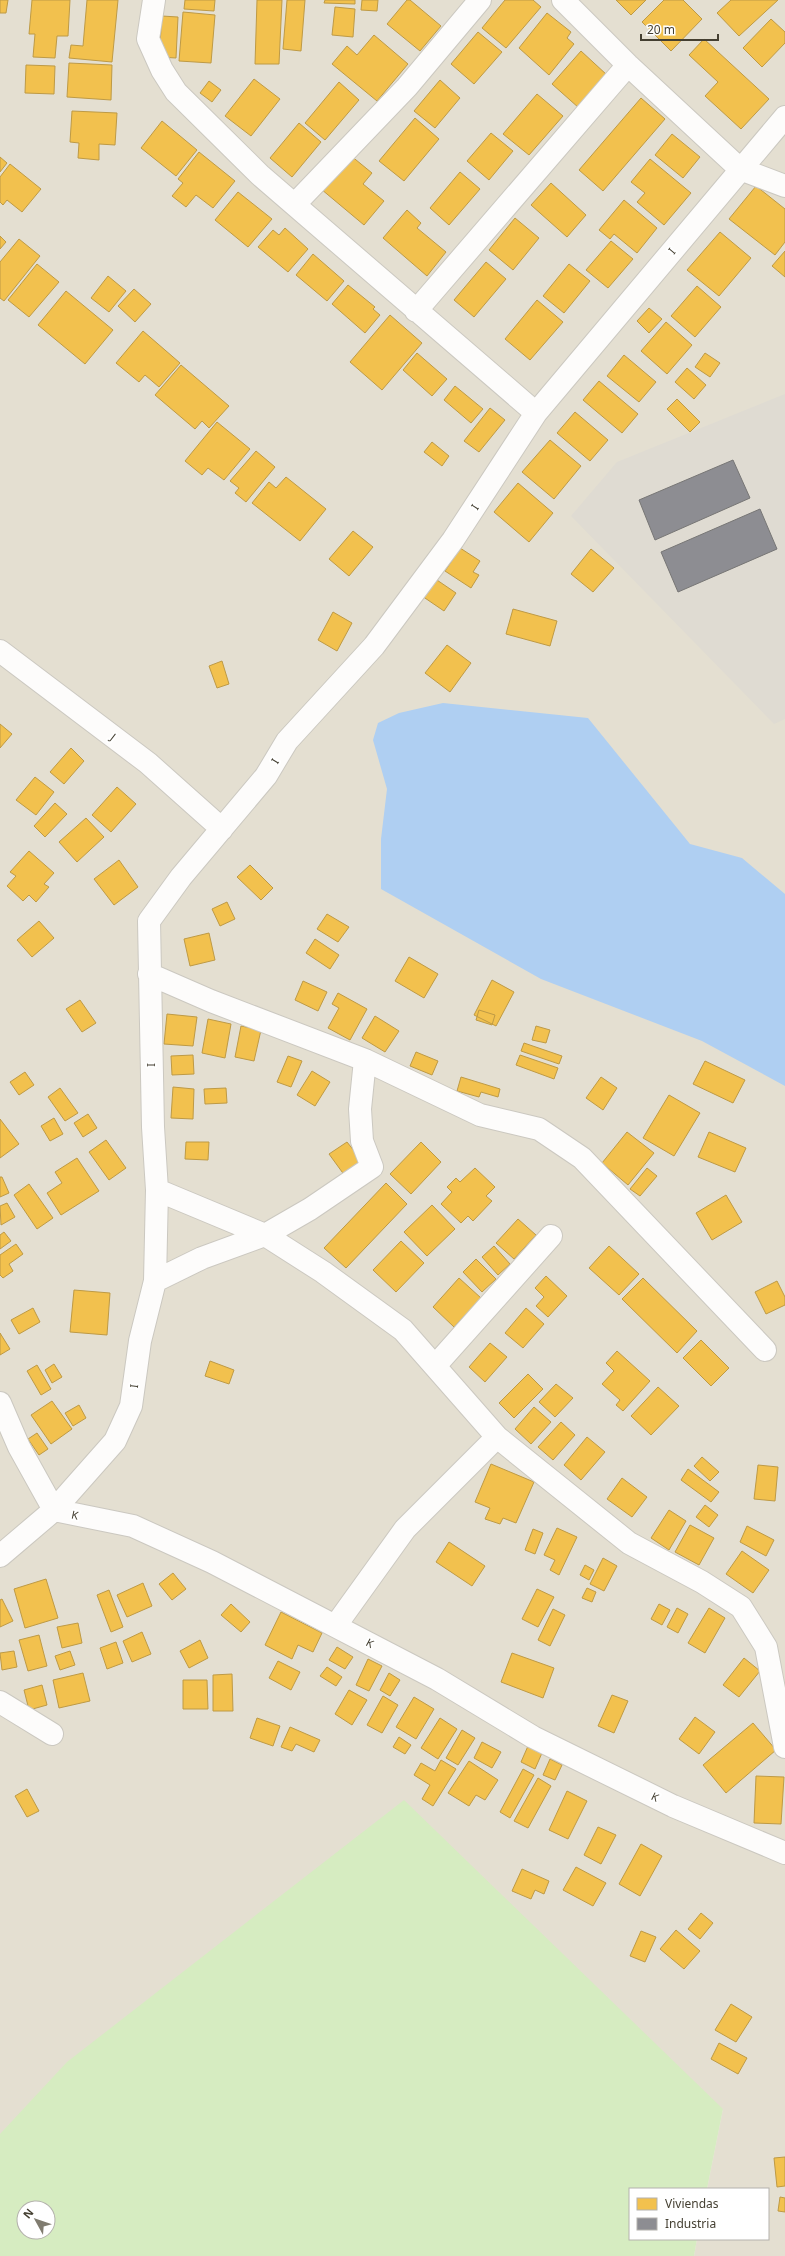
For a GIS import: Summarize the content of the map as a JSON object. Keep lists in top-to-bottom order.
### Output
{
  "streets": {
    "street": ["I", "J", "K"]
  },
  "crossings": [
    ["I", "J"],
    ["I", "K"]
  ],
  "legend": ["Viviendas", "Industria"],
  "scale_bar": "20 m",
  "north": "top left"
}
